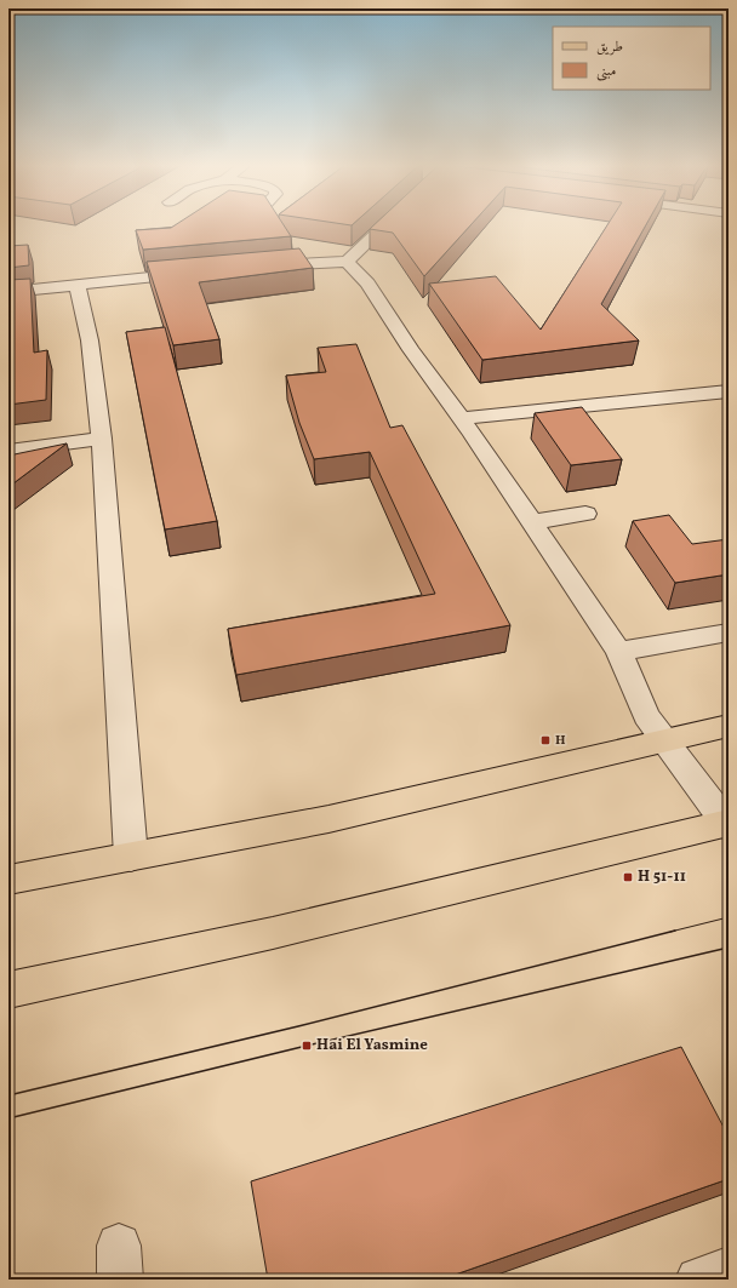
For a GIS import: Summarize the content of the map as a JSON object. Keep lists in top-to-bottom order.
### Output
{
  "places": {
    "transit": ["H", "H 51-11", "Hai El Yasmine"]
  },
  "legend": ["طريق", "مبنى"]
}
